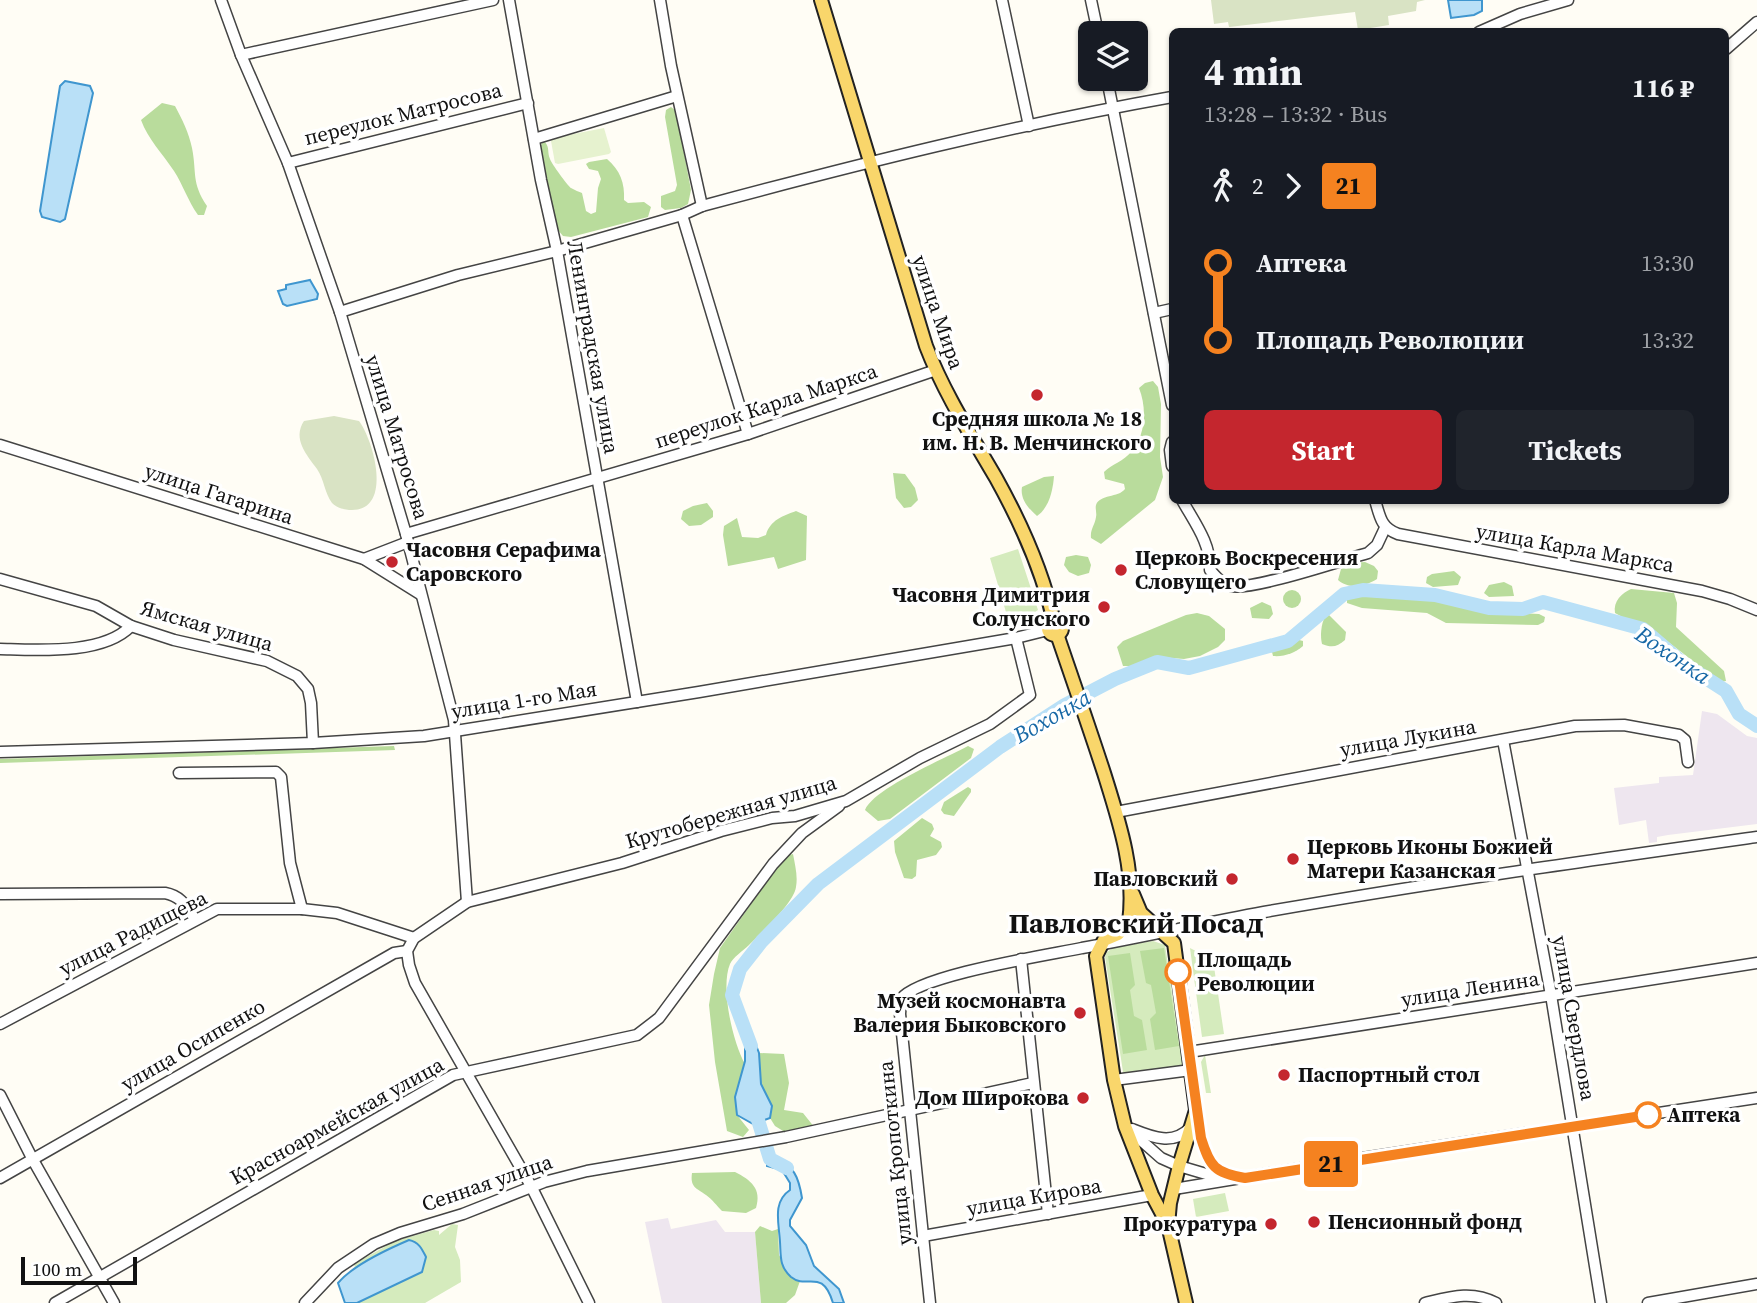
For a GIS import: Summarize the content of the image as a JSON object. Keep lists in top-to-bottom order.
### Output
{
  "streets": {
    "main road": ["улица Мира"],
    "street": [
      "переулок Матросова",
      "Ленинградская улица",
      "переулок Карла Маркса",
      "улица Матросова",
      "улица Гагарина",
      "улица Карла Маркса",
      "Ямская улица",
      "улица 1-го Мая",
      "улица Лукина",
      "Крутобережная улица",
      "улица Радищева",
      "улица Ленина",
      "улица Свердлова",
      "улица Осипенко",
      "Красноармейская улица",
      "улица Кропоткина",
      "Сенная улица",
      "улица Кирова"
    ]
  },
  "crossings": [
    ["переулок Матросова", "Ленинградская улица"],
    ["переулок Матросова", "улица Матросова"],
    ["улица Мира", "переулок Карла Маркса"],
    ["улица Мира", "улица 1-го Мая"],
    ["улица Мира", "улица Лукина"],
    ["Ленинградская улица", "переулок Карла Маркса"],
    ["Ленинградская улица", "улица 1-го Мая"],
    ["переулок Карла Маркса", "улица Матросова"],
    ["переулок Карла Маркса", "улица Гагарина"],
    ["улица Матросова", "улица Гагарина"],
    ["улица Матросова", "улица 1-го Мая"],
    ["улица Матросова", "Крутобережная улица"],
    ["Ямская улица", "улица 1-го Мая"],
    ["улица 1-го Мая", "Крутобережная улица"],
    ["улица Лукина", "улица Свердлова"],
    ["Крутобережная улица", "улица Радищева"],
    ["Крутобережная улица", "Красноармейская улица"],
    ["улица Ленина", "улица Свердлова"],
    ["улица Кропоткина", "Сенная улица"],
    ["улица Кропоткина", "улица Кирова"]
  ],
  "districts": ["Павловский Посад"],
  "water": ["Вохонка"],
  "places": [
    "Средняя школа № 18 им. Н. В. Менчинского",
    "Часовня Серафима Саровского",
    "Церковь Воскресения Словущего",
    "Часовня Димитрия Солунского",
    "Церковь Иконы Божией Матери Казанская",
    "Павловский",
    "Площадь Революции",
    "Музей космонавта Валерия Быковского",
    "Паспортный стол",
    "Дом Широкова",
    "Аптека",
    "Пенсионный фонд",
    "Прокуратура"
  ],
  "lines": ["bus line 21"],
  "scale_bar": "100 m",
  "page": {
    "on_map": "21",
    "heading": ["4 min", "13:28 – 13:32 · Bus", "116 ₽"],
    "legs": ["2", "21"],
    "list": [
      {
        "name": "Аптека",
        "value": "13:30"
      },
      {
        "name": "Площадь Революции",
        "value": "13:32"
      }
    ],
    "buttons": ["Start", "Tickets"],
    "scale": "100 m"
  }
}
